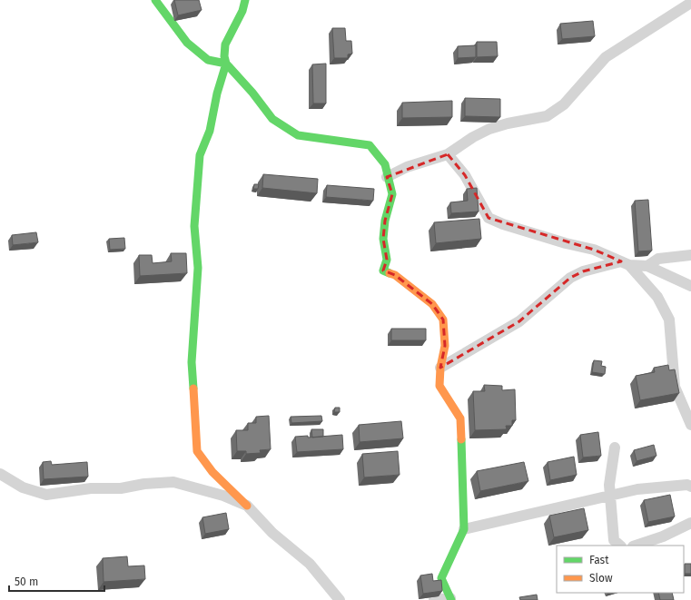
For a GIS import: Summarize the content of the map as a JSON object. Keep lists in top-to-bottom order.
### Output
{
  "legend": ["Fast", "Slow"],
  "scale_bar": "50 m"
}
